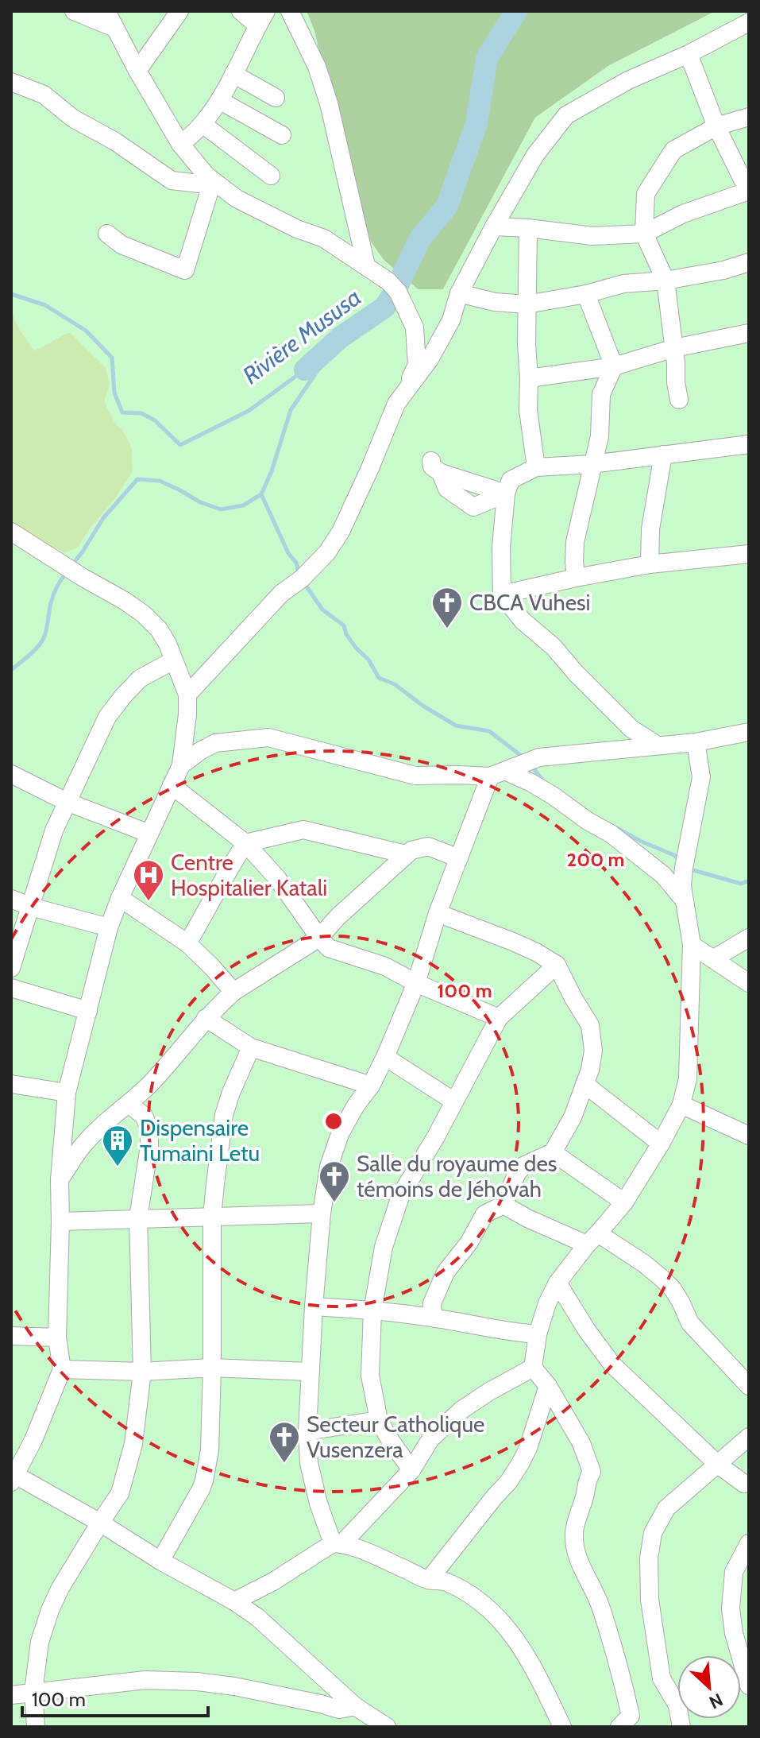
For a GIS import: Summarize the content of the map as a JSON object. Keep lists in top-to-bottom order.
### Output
{
  "water": ["Rivière Mususa"],
  "places": {
    "church": ["CBCA Vuhesi", "Salle du royaume des témoins de Jéhovah", "Secteur Catholique Vusenzera"],
    "hospital": ["Centre Hospitalier Katali"],
    "building": ["Dispensaire Tumaini Letu"]
  },
  "scale_bar": "100 m",
  "north": "bottom right",
  "rings": ["200 m", "100 m"]
}
